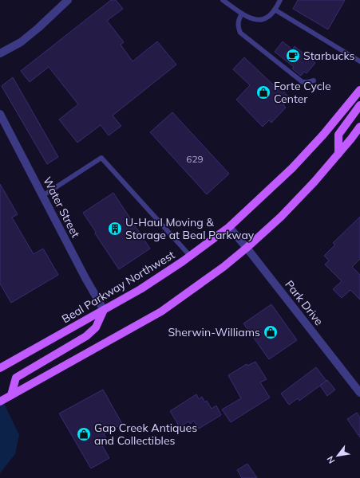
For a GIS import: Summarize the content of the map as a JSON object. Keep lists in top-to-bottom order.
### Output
{
  "streets": {
    "main road": ["Beal Parkway Northwest"],
    "street": ["Water Street", "Park Drive"]
  },
  "crossings": [
    ["Water Street", "Beal Parkway Northwest"],
    ["Beal Parkway Northwest", "Park Drive"]
  ],
  "places": {
    "cafe": ["Starbucks"],
    "shop": ["Forte Cycle Center", "Sherwin-Williams", "Gap Creek Antiques and Collectibles"],
    "building": ["U-Haul Moving & Storage at Beal Parkway"]
  },
  "house_numbers": ["629"],
  "north": "bottom left"
}
